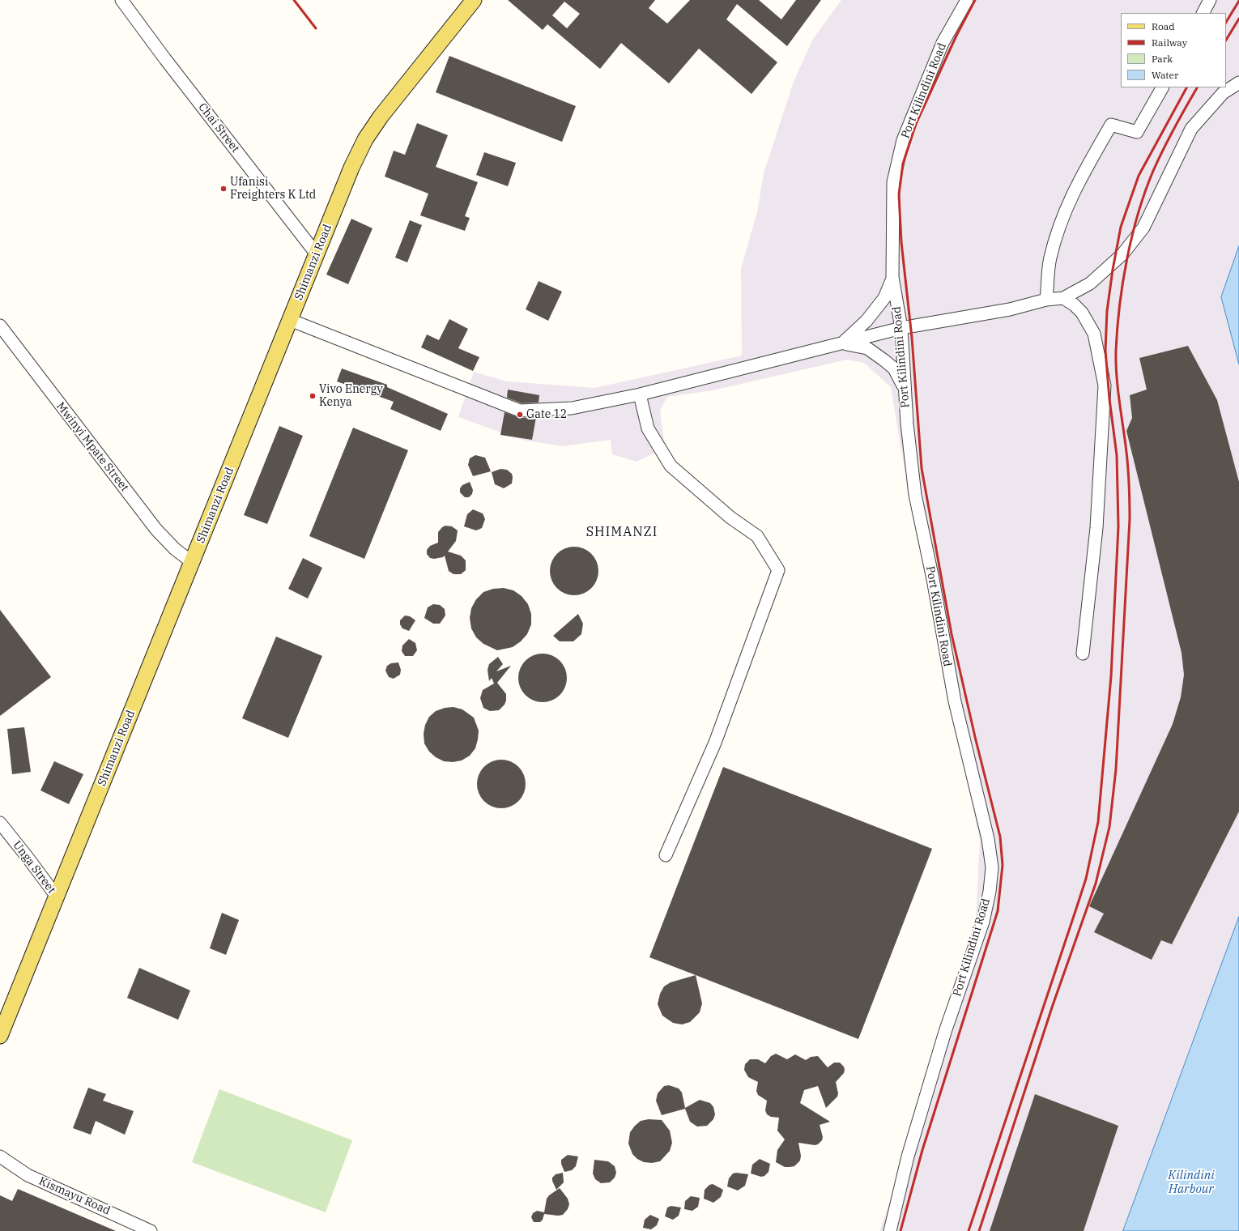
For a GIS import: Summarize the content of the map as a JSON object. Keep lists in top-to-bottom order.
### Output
{
  "streets": {
    "main road": ["Shimanzi Road"],
    "street": [
      "Port Kilindini Road",
      "Chai Street",
      "Mwinyi Mpate Street",
      "Unga Street",
      "Kismayu Road"
    ]
  },
  "crossings": [
    ["Chai Street", "Shimanzi Road"],
    ["Shimanzi Road", "Mwinyi Mpate Street"],
    ["Shimanzi Road", "Unga Street"]
  ],
  "districts": ["SHIMANZI"],
  "water": ["Kilindini Harbour"],
  "places": ["Ufanisi Freighters K Ltd", "Vivo Energy Kenya", "Gate 12"],
  "legend": [
    "Road",
    "Railway",
    "Park",
    "Water"
  ]
}
